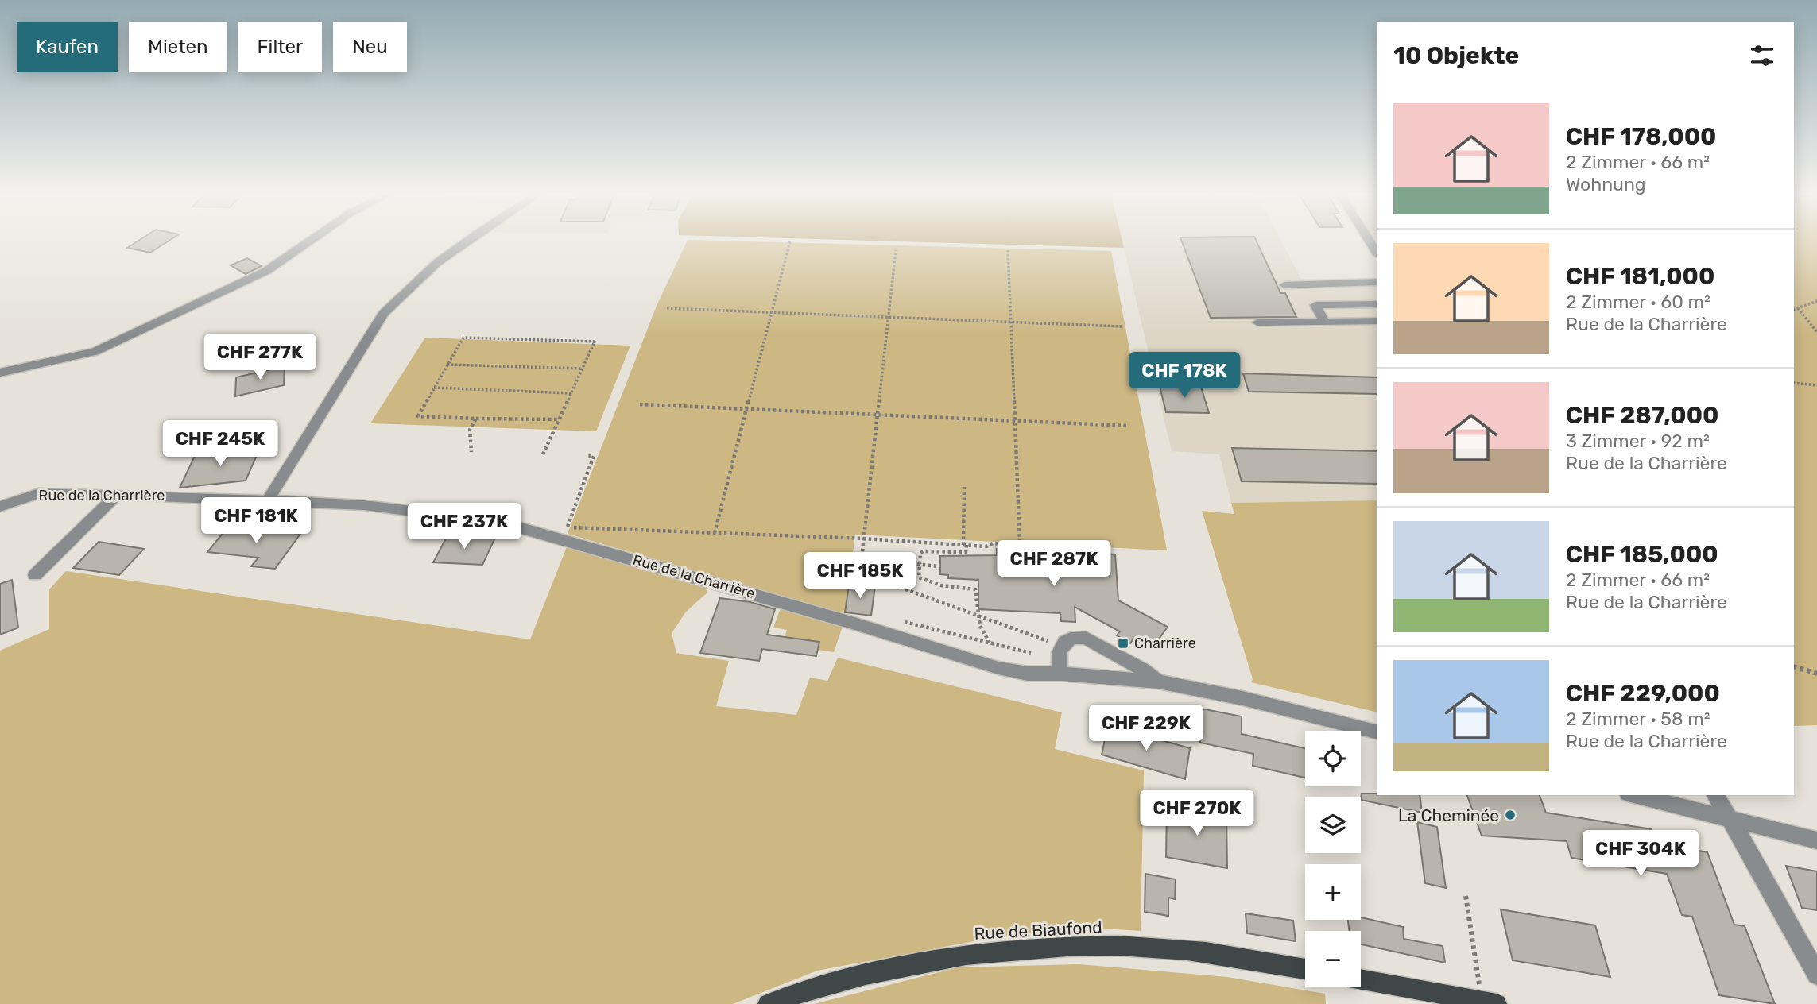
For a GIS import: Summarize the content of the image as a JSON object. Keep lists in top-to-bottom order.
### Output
{
  "streets": {
    "main road": ["Rue de Biaufond"],
    "street": ["Rue de la Charrière"]
  },
  "places": {
    "transit": ["Charrière"],
    "other": ["La Cheminée"]
  },
  "page": {
    "chip": [
      "Kaufen",
      "Mieten",
      "Filter",
      "Neu"
    ],
    "heading": "10 Objekte",
    "list": [
      {
        "name": "CHF 178,000",
        "note": "2 Zimmer · 66 m² · Wohnung"
      },
      {
        "name": "CHF 181,000",
        "note": "2 Zimmer · 60 m² · Rue de la Charrière"
      },
      {
        "name": "CHF 287,000",
        "note": "3 Zimmer · 92 m² · Rue de la Charrière"
      },
      {
        "name": "CHF 185,000",
        "note": "2 Zimmer · 66 m² · Rue de la Charrière"
      },
      {
        "name": "CHF 229,000",
        "note": "2 Zimmer · 58 m² · Rue de la Charrière"
      }
    ],
    "price": [
      "CHF 277K",
      "CHF 178K",
      "CHF 245K",
      "CHF 181K",
      "CHF 237K",
      "CHF 287K",
      "CHF 185K",
      "CHF 229K",
      "CHF 270K",
      "CHF 304K"
    ],
    "map_buttons": ["+", "−"]
  }
}
